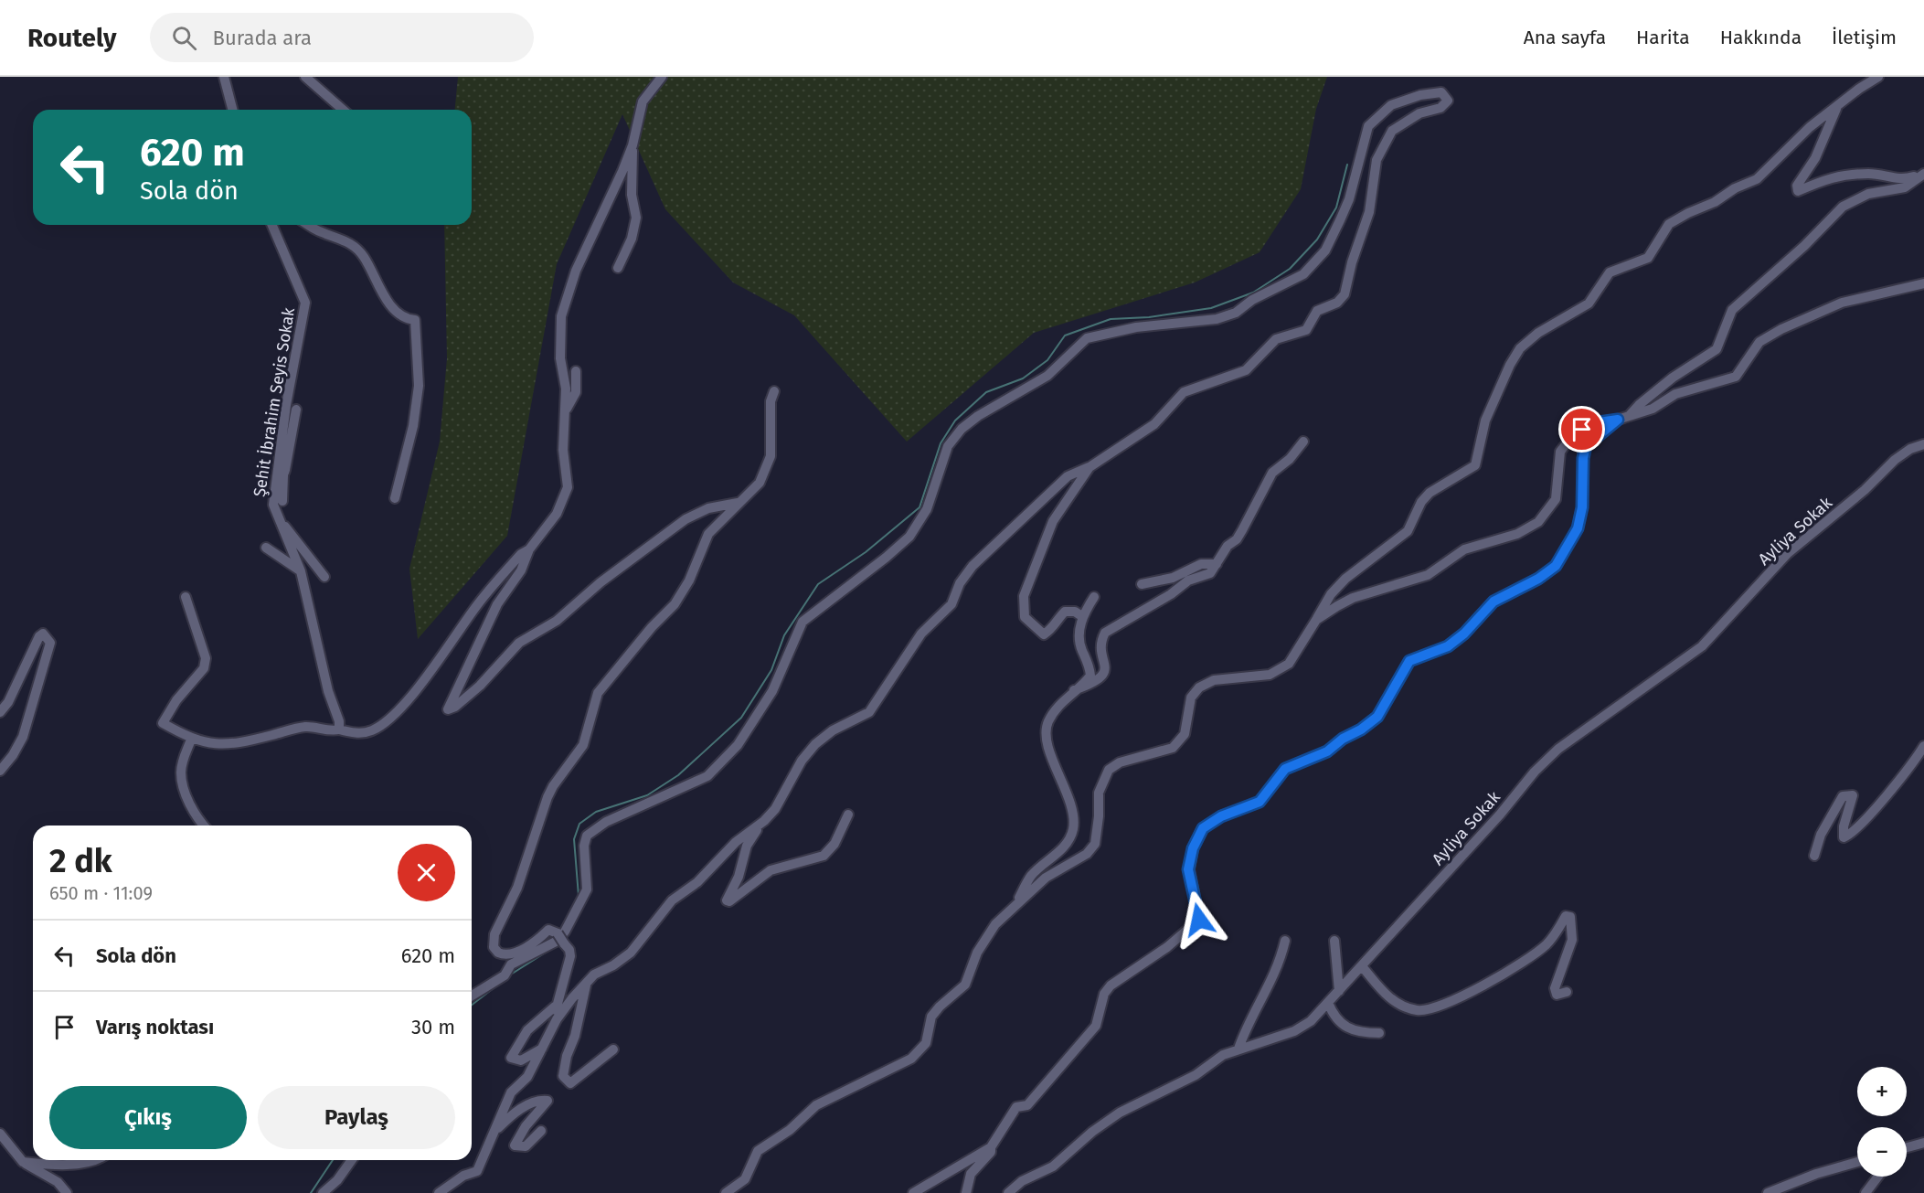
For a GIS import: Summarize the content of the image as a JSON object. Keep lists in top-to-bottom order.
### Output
{
  "streets": {
    "street": ["Şehit İbrahim Seyis Sokak", "Ayliya Sokak"]
  },
  "page": {
    "header": "Routely",
    "search": "Burada ara",
    "nav": [
      "Ana sayfa",
      "Harita",
      "Hakkında",
      "İletişim"
    ],
    "turn": ["620 m", "Sola dön"],
    "heading": ["2 dk", "650 m · 11:09"],
    "list": [
      {
        "name": "Sola dön",
        "value": "620 m"
      },
      {
        "name": "Varış noktası",
        "value": "30 m"
      }
    ],
    "map_buttons": ["+", "−"],
    "buttons": ["Çıkış", "Paylaş"]
  }
}
